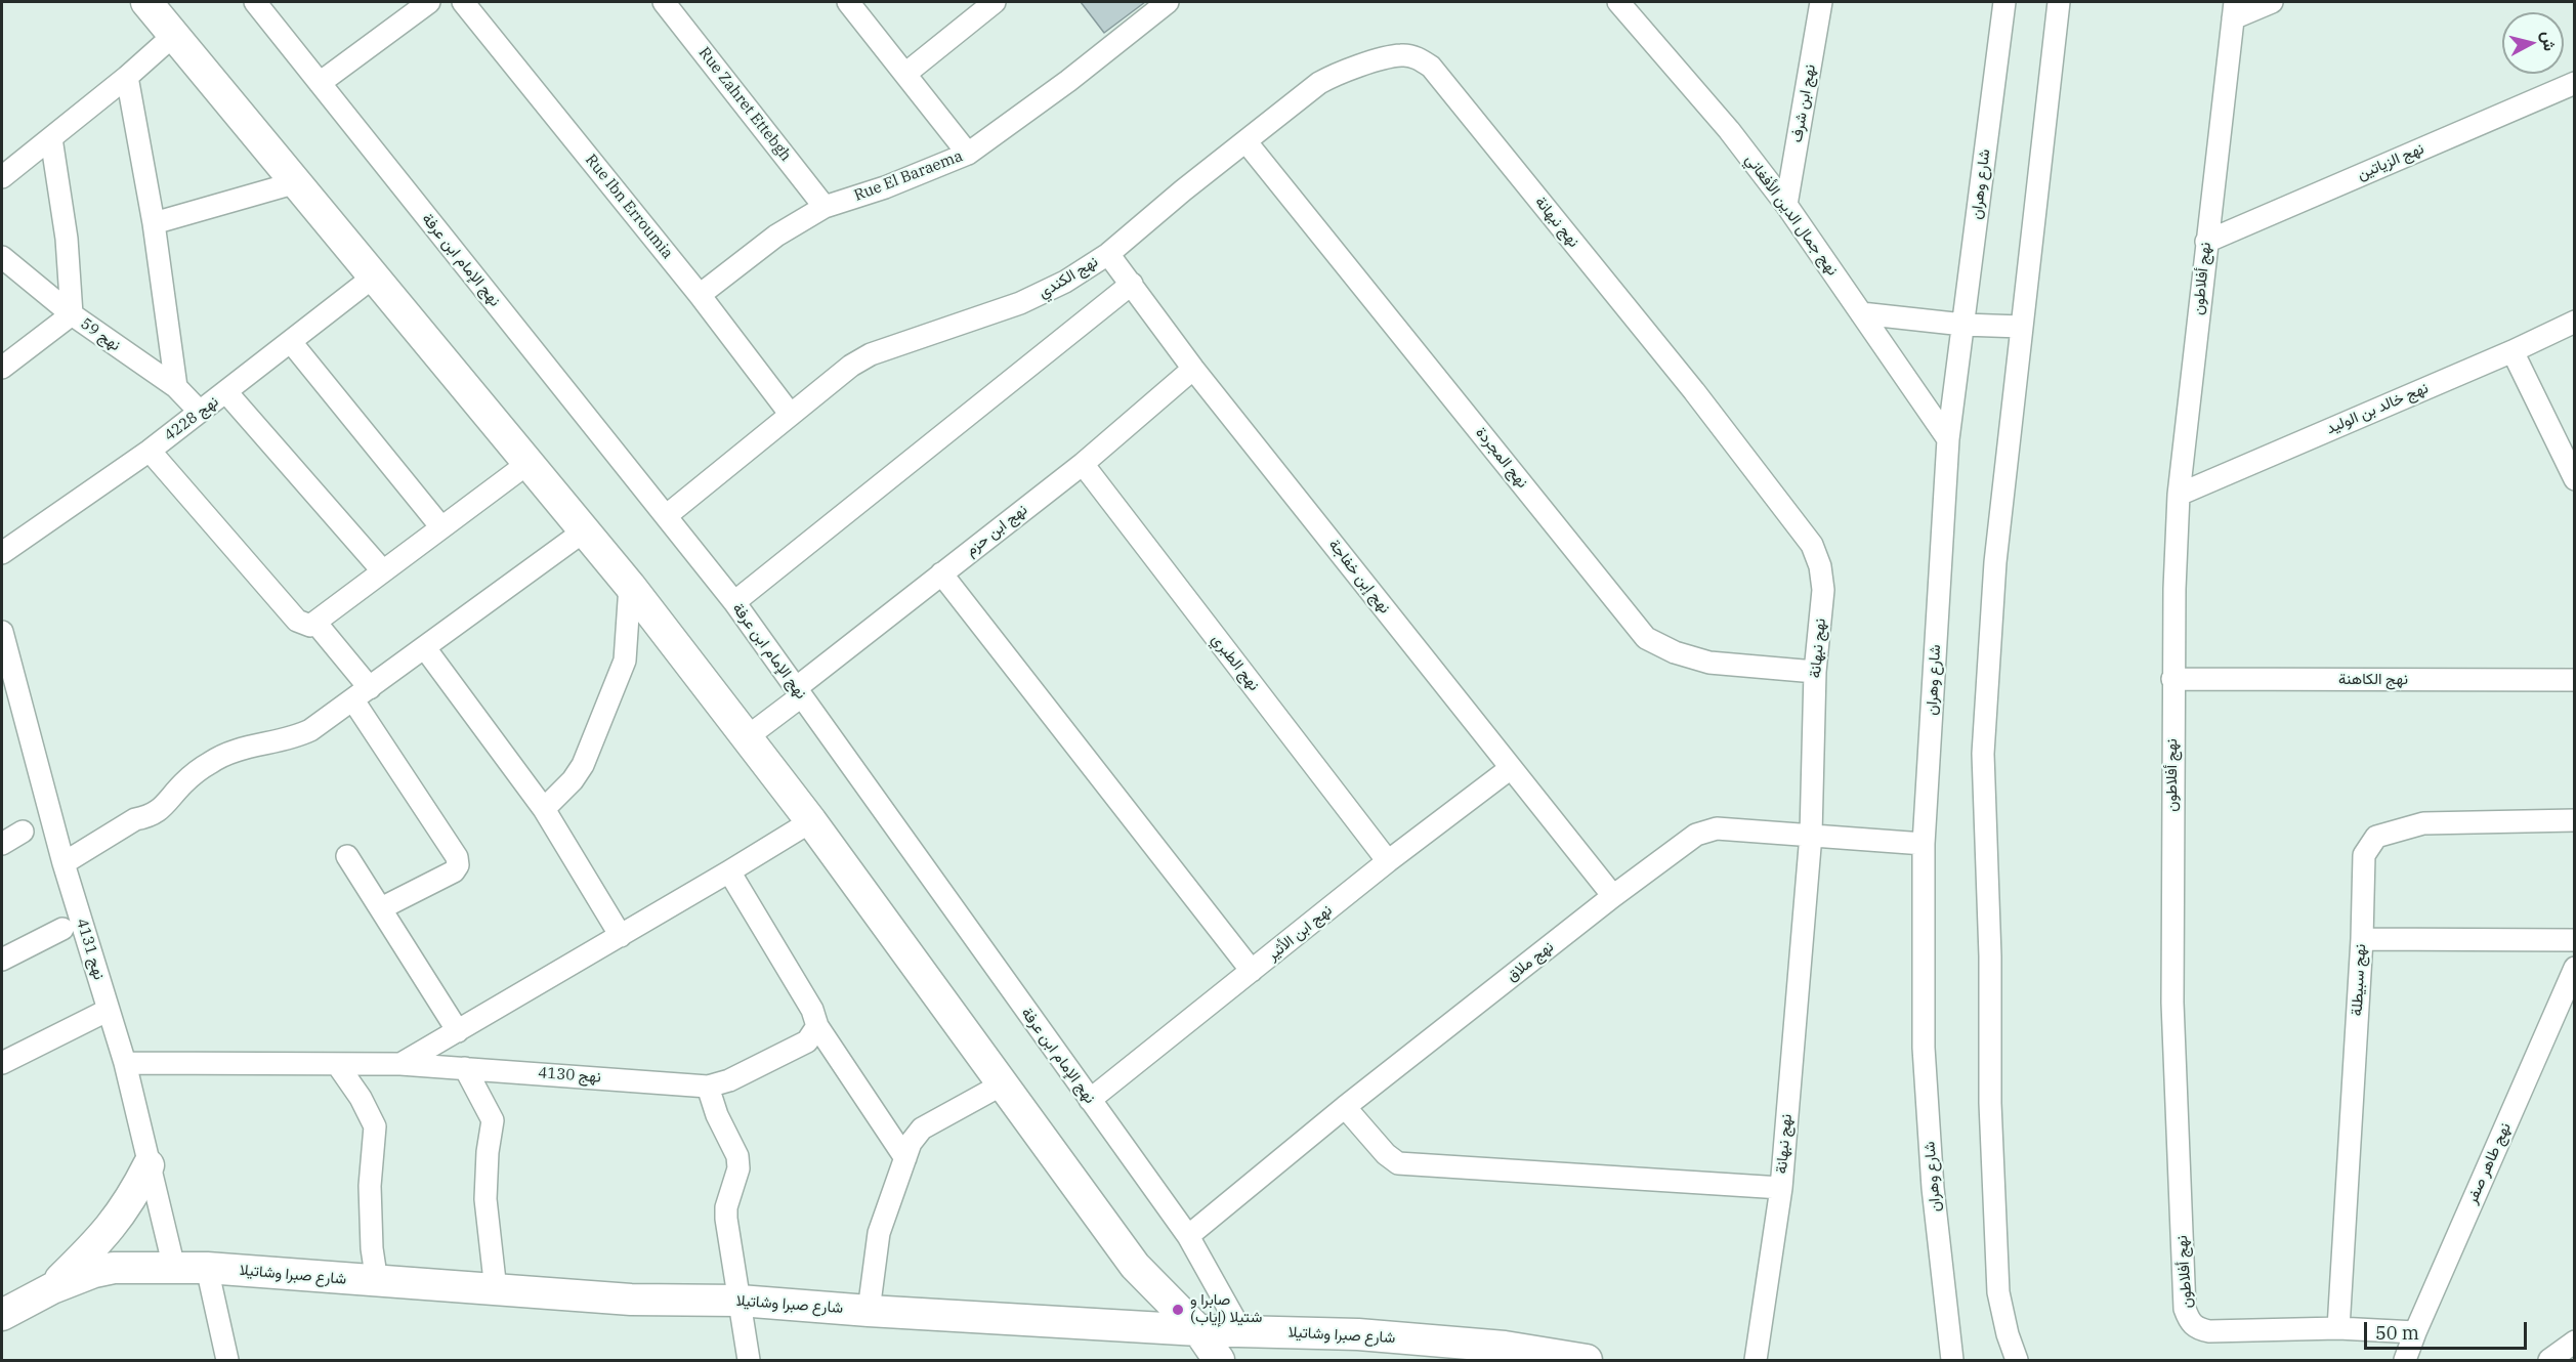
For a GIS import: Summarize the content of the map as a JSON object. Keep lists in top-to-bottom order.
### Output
{
  "streets": {
    "main road": ["شارع صبرا وشاتيلا"],
    "street": [
      "نهج ابن شرف",
      "Rue Zahret Ettebgh",
      "نهج الزياتين",
      "Rue El Baraema",
      "شارع وهران",
      "Rue Ibn Erroumia",
      "نهج جمال الدين الأفغاني",
      "نهج نبهانة",
      "نهج الإمام ابن عرفة",
      "نهج الكندي",
      "نهج أفلاطون",
      "نهج 59",
      "نهج خالد بن الوليد",
      "نهج 4228",
      "نهج المجردة",
      "نهج ابن حزم",
      "نهج إبن خفاجة",
      "نهج الطبري",
      "نهج الكاهنة",
      "نهج ابن الأثير",
      "نهج 4131",
      "نهج ملاق",
      "نهج سبيطلة",
      "نهج 4130",
      "نهج طاهر صفر"
    ]
  },
  "crossings": [
    ["نهج ابن شرف", "نهج جمال الدين الأفغاني"],
    ["Rue Zahret Ettebgh", "Rue El Baraema"],
    ["نهج الزياتين", "نهج أفلاطون"],
    ["Rue El Baraema", "Rue Ibn Erroumia"],
    ["شارع وهران", "نهج جمال الدين الأفغاني"],
    ["شارع وهران", "نهج ملاق"],
    ["Rue Ibn Erroumia", "نهج الكندي"],
    ["نهج نبهانة", "نهج الكندي"],
    ["نهج نبهانة", "نهج المجردة"],
    ["نهج نبهانة", "نهج ملاق"],
    ["نهج الإمام ابن عرفة", "نهج الكندي"],
    ["نهج الإمام ابن عرفة", "نهج ابن حزم"],
    ["نهج الإمام ابن عرفة", "نهج ابن الأثير"],
    ["نهج الإمام ابن عرفة", "نهج ملاق"],
    ["نهج الإمام ابن عرفة", "شارع صبرا وشاتيلا"],
    ["نهج الكندي", "نهج المجردة"],
    ["نهج الكندي", "نهج إبن خفاجة"],
    ["نهج أفلاطون", "نهج خالد بن الوليد"],
    ["نهج أفلاطون", "نهج الكاهنة"],
    ["نهج أفلاطون", "نهج سبيطلة"],
    ["نهج أفلاطون", "نهج طاهر صفر"],
    ["نهج 59", "نهج 4228"],
    ["نهج ابن حزم", "نهج إبن خفاجة"],
    ["نهج ابن حزم", "نهج الطبري"],
    ["نهج إبن خفاجة", "نهج ابن الأثير"],
    ["نهج إبن خفاجة", "نهج ملاق"],
    ["نهج الطبري", "نهج ابن الأثير"],
    ["نهج 4131", "نهج 4130"],
    ["نهج 4131", "شارع صبرا وشاتيلا"]
  ],
  "places": ["صابرا و شتيلا (إياب)"],
  "scale_bar": "50 m",
  "north": "right"
}
